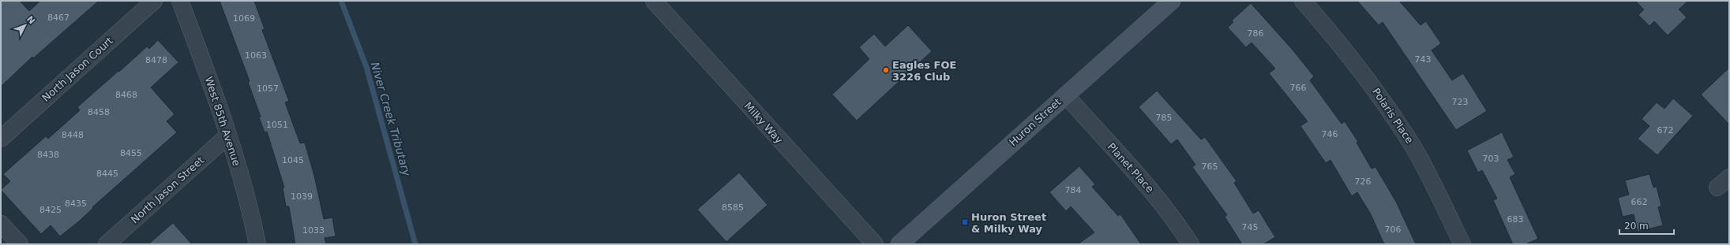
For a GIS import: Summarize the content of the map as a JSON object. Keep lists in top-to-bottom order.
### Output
{
  "streets": {
    "main road": ["Huron Street"],
    "street": [
      "North Jason Court",
      "Polaris Place",
      "West 85th Avenue",
      "Milky Way",
      "Planet Place",
      "North Jason Street"
    ]
  },
  "crossings": [
    ["West 85th Avenue", "North Jason Street"],
    ["Huron Street", "Planet Place"]
  ],
  "water": ["Niver Creek Tributary"],
  "places": {
    "other": ["Eagles FOE 3226 Club"],
    "transit": ["Huron Street & Milky Way"]
  },
  "house_numbers": [
    "8467",
    "1069",
    "786",
    "1063",
    "743",
    "8478",
    "766",
    "1057",
    "8468",
    "723",
    "8458",
    "785",
    "1051",
    "672",
    "746",
    "8448",
    "8455",
    "8438",
    "703",
    "1045",
    "765",
    "8445",
    "726",
    "784",
    "1039",
    "662",
    "8435",
    "8585",
    "8425",
    "683",
    "745",
    "706",
    "1033"
  ],
  "scale_bar": "20 m",
  "north": "top right"
}
